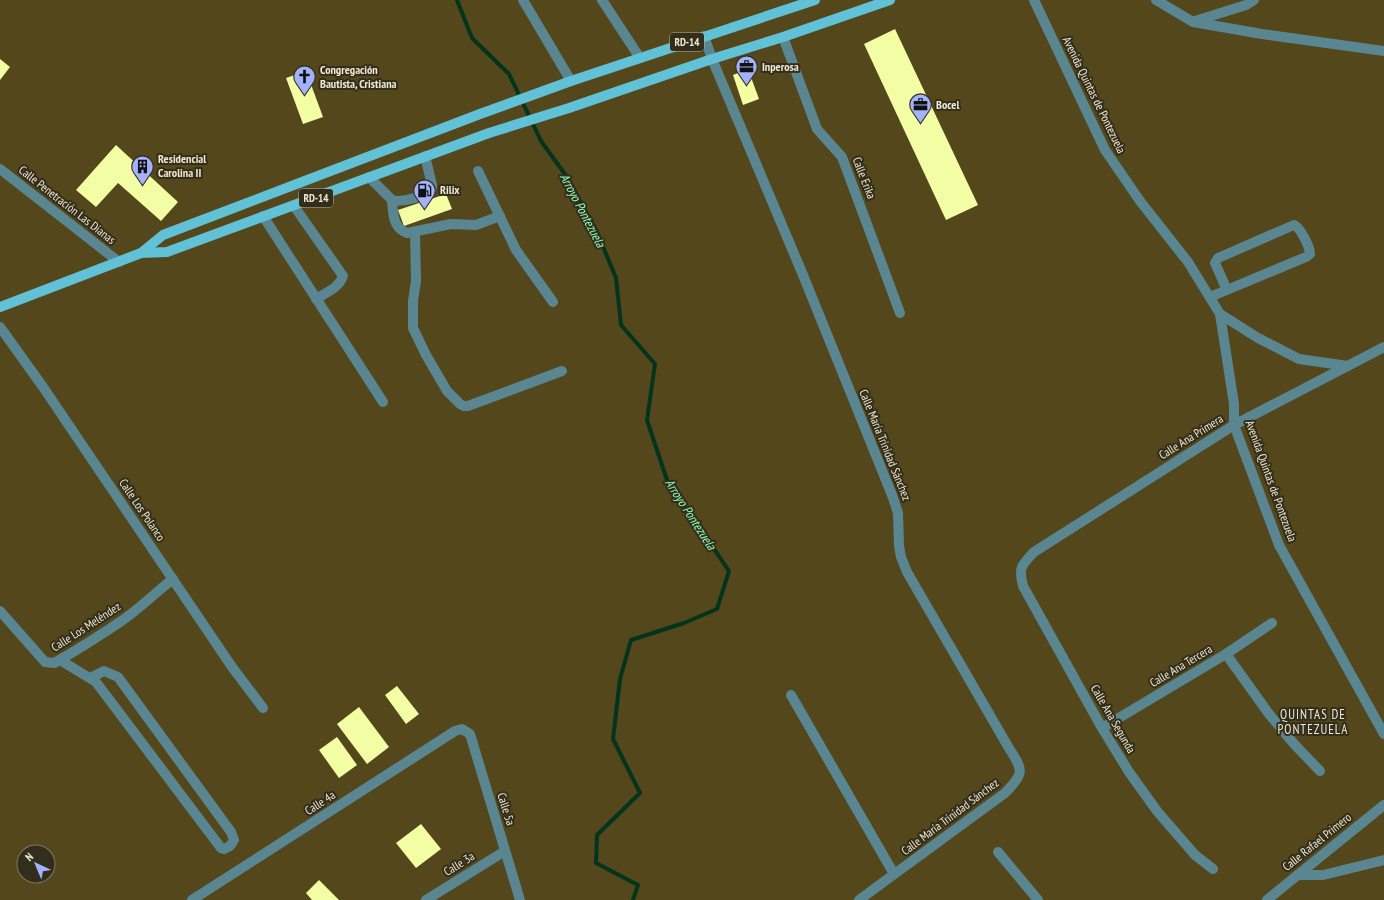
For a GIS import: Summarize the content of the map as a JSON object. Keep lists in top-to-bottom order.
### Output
{
  "streets": {
    "main road": ["RD-14"],
    "street": [
      "Avenida Quintas de Pontezuela",
      "Calle Erika",
      "Calle Penetración Las Dianas",
      "Calle Ana Primera",
      "Calle María Trinidad Sánchez",
      "Calle Los Polanco",
      "Calle Los Meléndez",
      "Calle Ana Tercera",
      "Calle Ana Segunda",
      "Calle 4a",
      "Calle 5a",
      "Calle Rafael Primero",
      "Calle 3a"
    ]
  },
  "crossings": [
    ["RD-14", "Calle Erika"],
    ["RD-14", "Calle Penetración Las Dianas"],
    ["RD-14", "Calle María Trinidad Sánchez"],
    ["Avenida Quintas de Pontezuela", "Calle Ana Primera"],
    ["Calle Ana Primera", "Calle Ana Segunda"],
    ["Calle Los Polanco", "Calle Los Meléndez"],
    ["Calle Ana Tercera", "Calle Ana Segunda"],
    ["Calle 4a", "Calle 5a"],
    ["Calle 5a", "Calle 3a"]
  ],
  "districts": ["QUINTAS DE PONTEZUELA"],
  "water": ["Arroyo Pontezuela"],
  "places": {
    "office": ["Inperosa", "Bocel"],
    "church": ["Congregación Bautista, Cristiana"],
    "building": ["Residencial Carolina II"],
    "fuel station": ["Rilix"]
  },
  "north": "top left"
}
